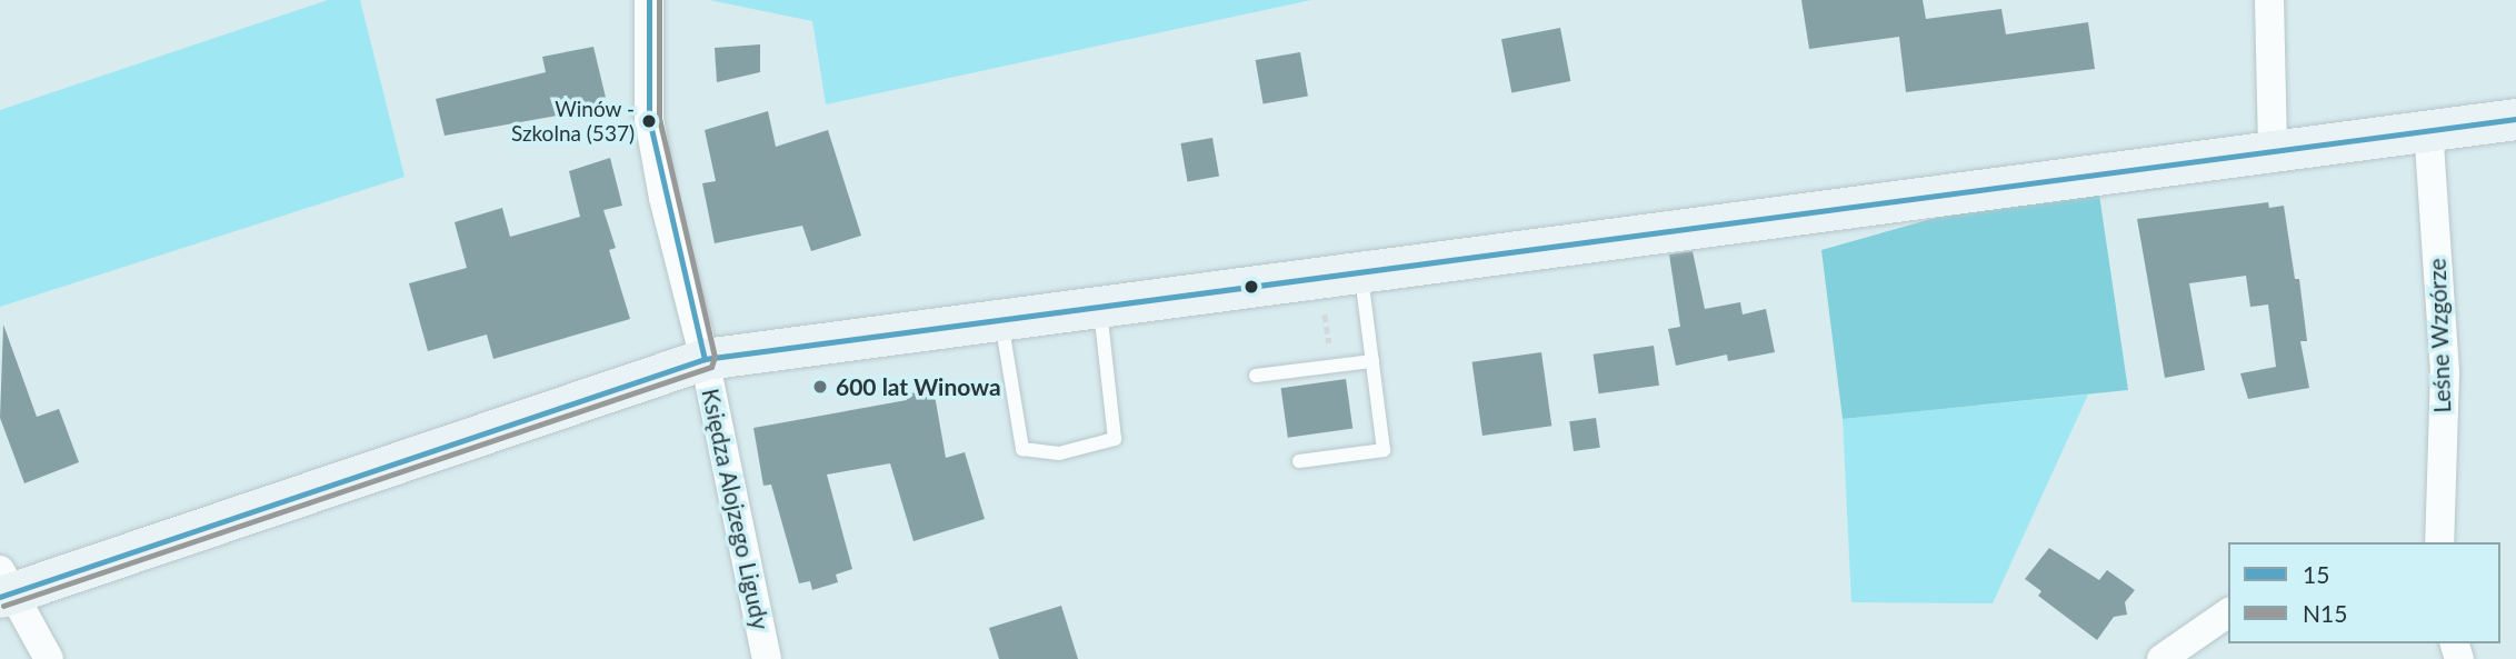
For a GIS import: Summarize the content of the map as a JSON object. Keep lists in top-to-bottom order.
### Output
{
  "streets": {
    "street": ["Leśne Wzgórze", "Księdza Alojzego Ligudy"]
  },
  "places": ["Winów - Szkolna (537)", "600 lat Winowa"],
  "lines": ["transit line 15", "transit line N15"],
  "legend": ["15", "N15"]
}
